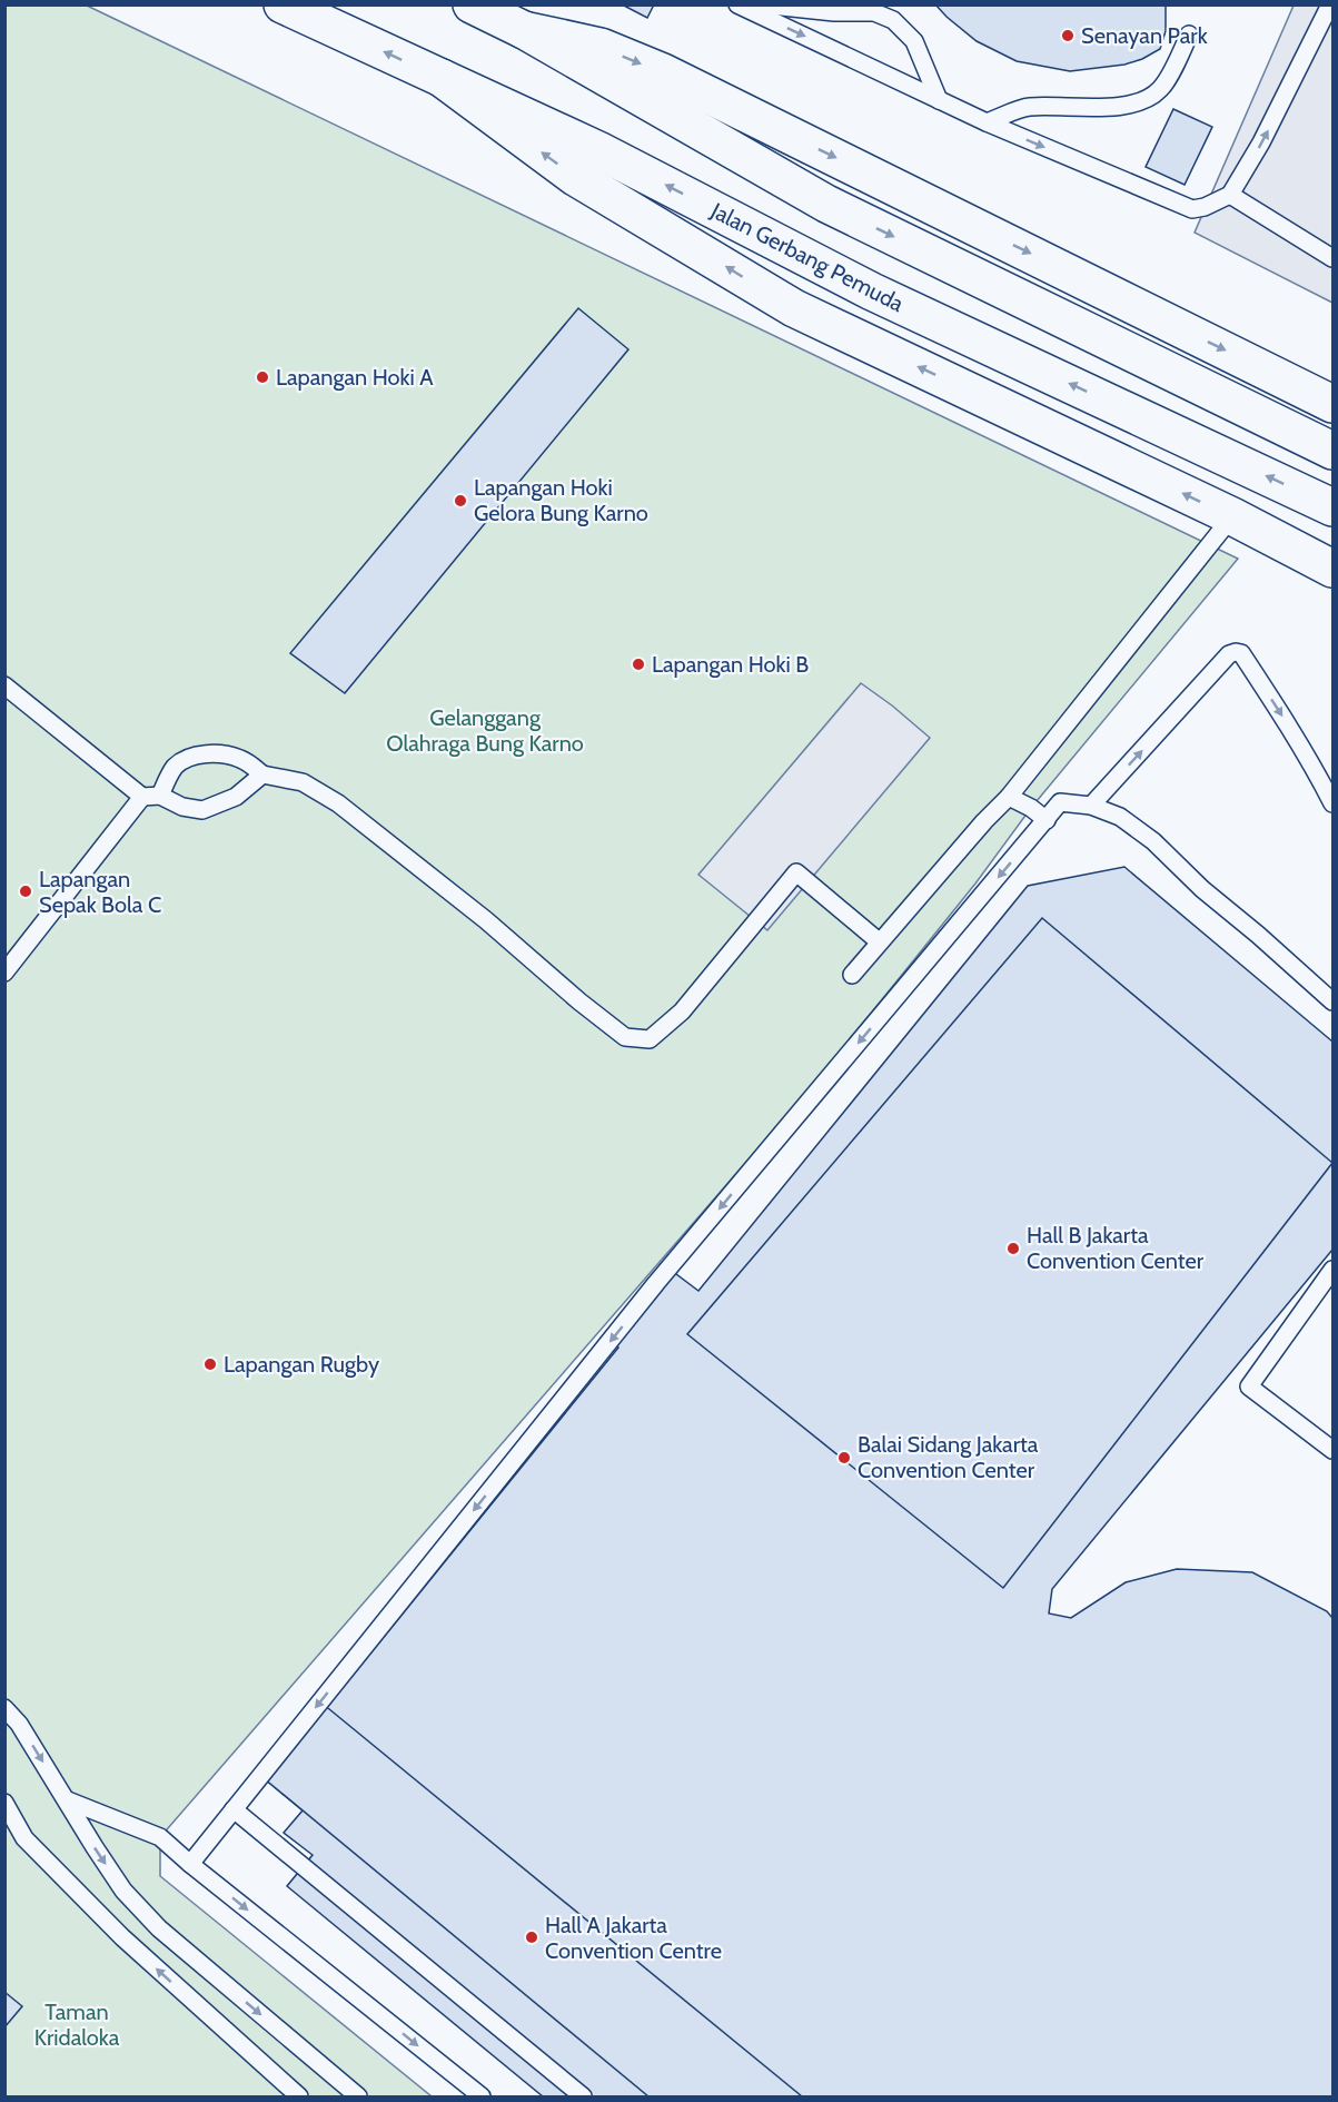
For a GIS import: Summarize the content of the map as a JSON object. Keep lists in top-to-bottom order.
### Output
{
  "streets": {
    "main road": ["Jalan Gerbang Pemuda"]
  },
  "parks": ["Gelanggang Olahraga Bung Karno", "Taman Kridaloka"],
  "places": [
    "Senayan Park",
    "Lapangan Hoki A",
    "Lapangan Hoki Gelora Bung Karno",
    "Lapangan Hoki B",
    "Lapangan Sepak Bola C",
    "Hall B Jakarta Convention Center",
    "Lapangan Rugby",
    "Balai Sidang Jakarta Convention Center",
    "Hall A Jakarta Convention Centre"
  ]
}
